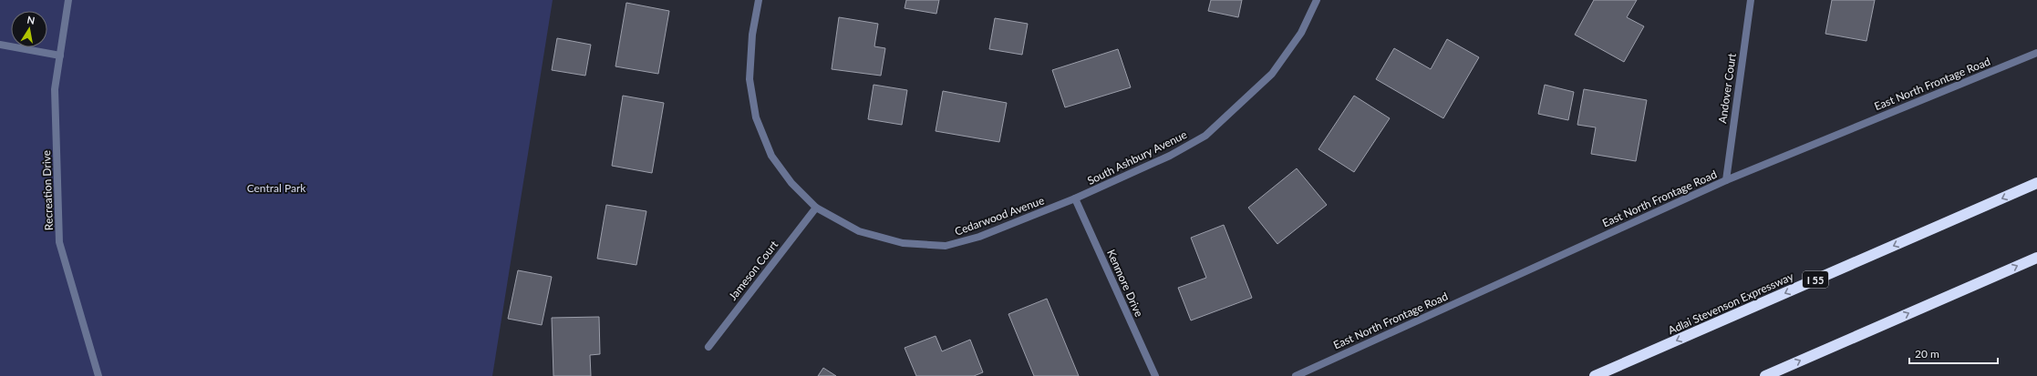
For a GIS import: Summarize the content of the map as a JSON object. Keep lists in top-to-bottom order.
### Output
{
  "streets": {
    "highway": ["I 55", "Adlai Stevenson Expressway"],
    "street": [
      "East North Frontage Road",
      "Andover Court",
      "South Ashbury Avenue",
      "Recreation Drive",
      "Cedarwood Avenue",
      "Jameson Court",
      "Kenmore Drive"
    ]
  },
  "crossings": [
    ["East North Frontage Road", "Andover Court"],
    ["South Ashbury Avenue", "Cedarwood Avenue"],
    ["South Ashbury Avenue", "Kenmore Drive"],
    ["Cedarwood Avenue", "Jameson Court"],
    ["Cedarwood Avenue", "Kenmore Drive"]
  ],
  "parks": ["Central Park"],
  "scale_bar": "20 m",
  "north": "top"
}
